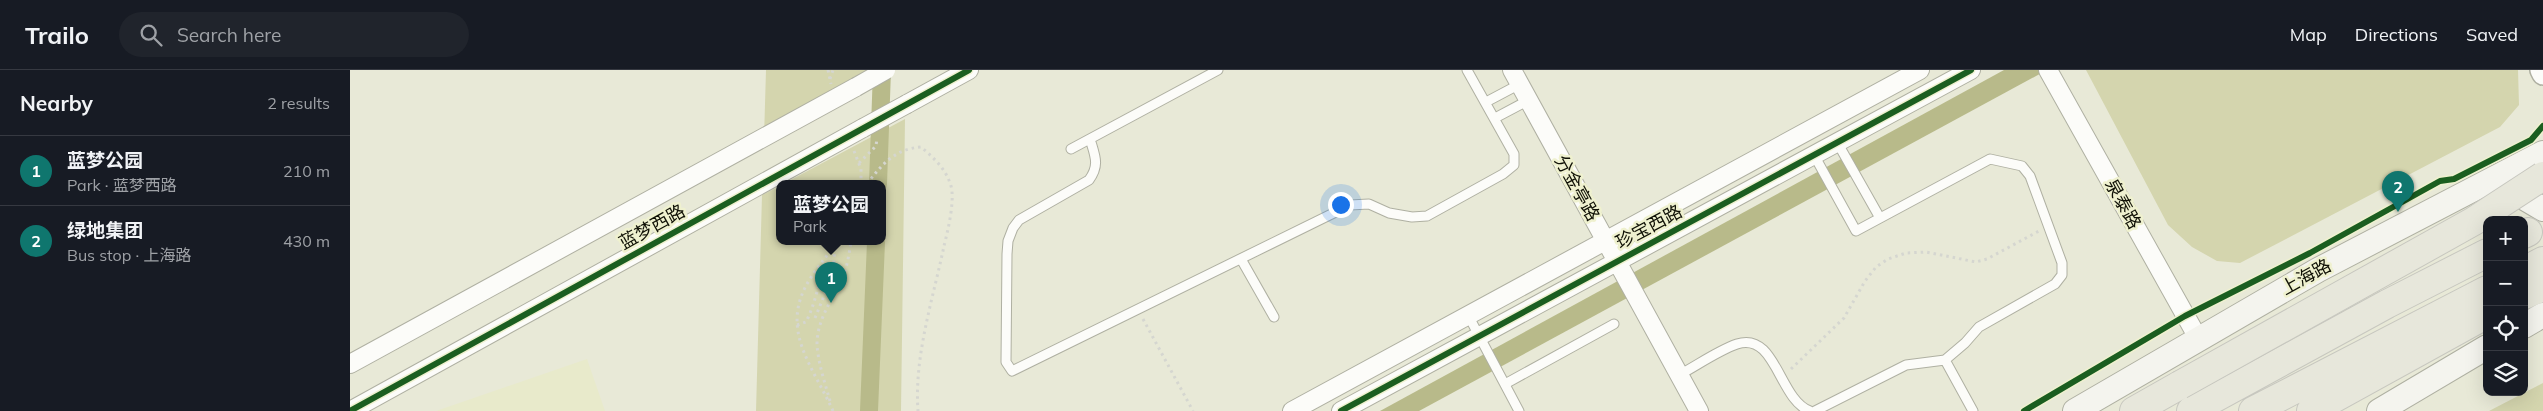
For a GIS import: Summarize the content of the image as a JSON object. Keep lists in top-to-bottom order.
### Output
{
  "streets": {
    "main road": ["上海路"],
    "street": [
      "分金亭路",
      "泉泰路",
      "蓝梦西路",
      "珍宝西路"
    ]
  },
  "crossings": [
    ["分金亭路", "珍宝西路"],
    ["泉泰路", "上海路"]
  ],
  "page": {
    "header": "Trailo",
    "search": "Search here",
    "nav": ["Map", "Directions", "Saved"],
    "heading": ["Nearby", "2 results"],
    "list": [
      {
        "mark": "1",
        "name": "蓝梦公园",
        "note": "Park · 蓝梦西路",
        "value": "210 m"
      },
      {
        "mark": "2",
        "name": "绿地集团",
        "note": "Bus stop · 上海路",
        "value": "430 m"
      }
    ],
    "pins": ["2", "1"],
    "popup": ["蓝梦公园", "Park"],
    "map_buttons": ["+", "−"]
  }
}
